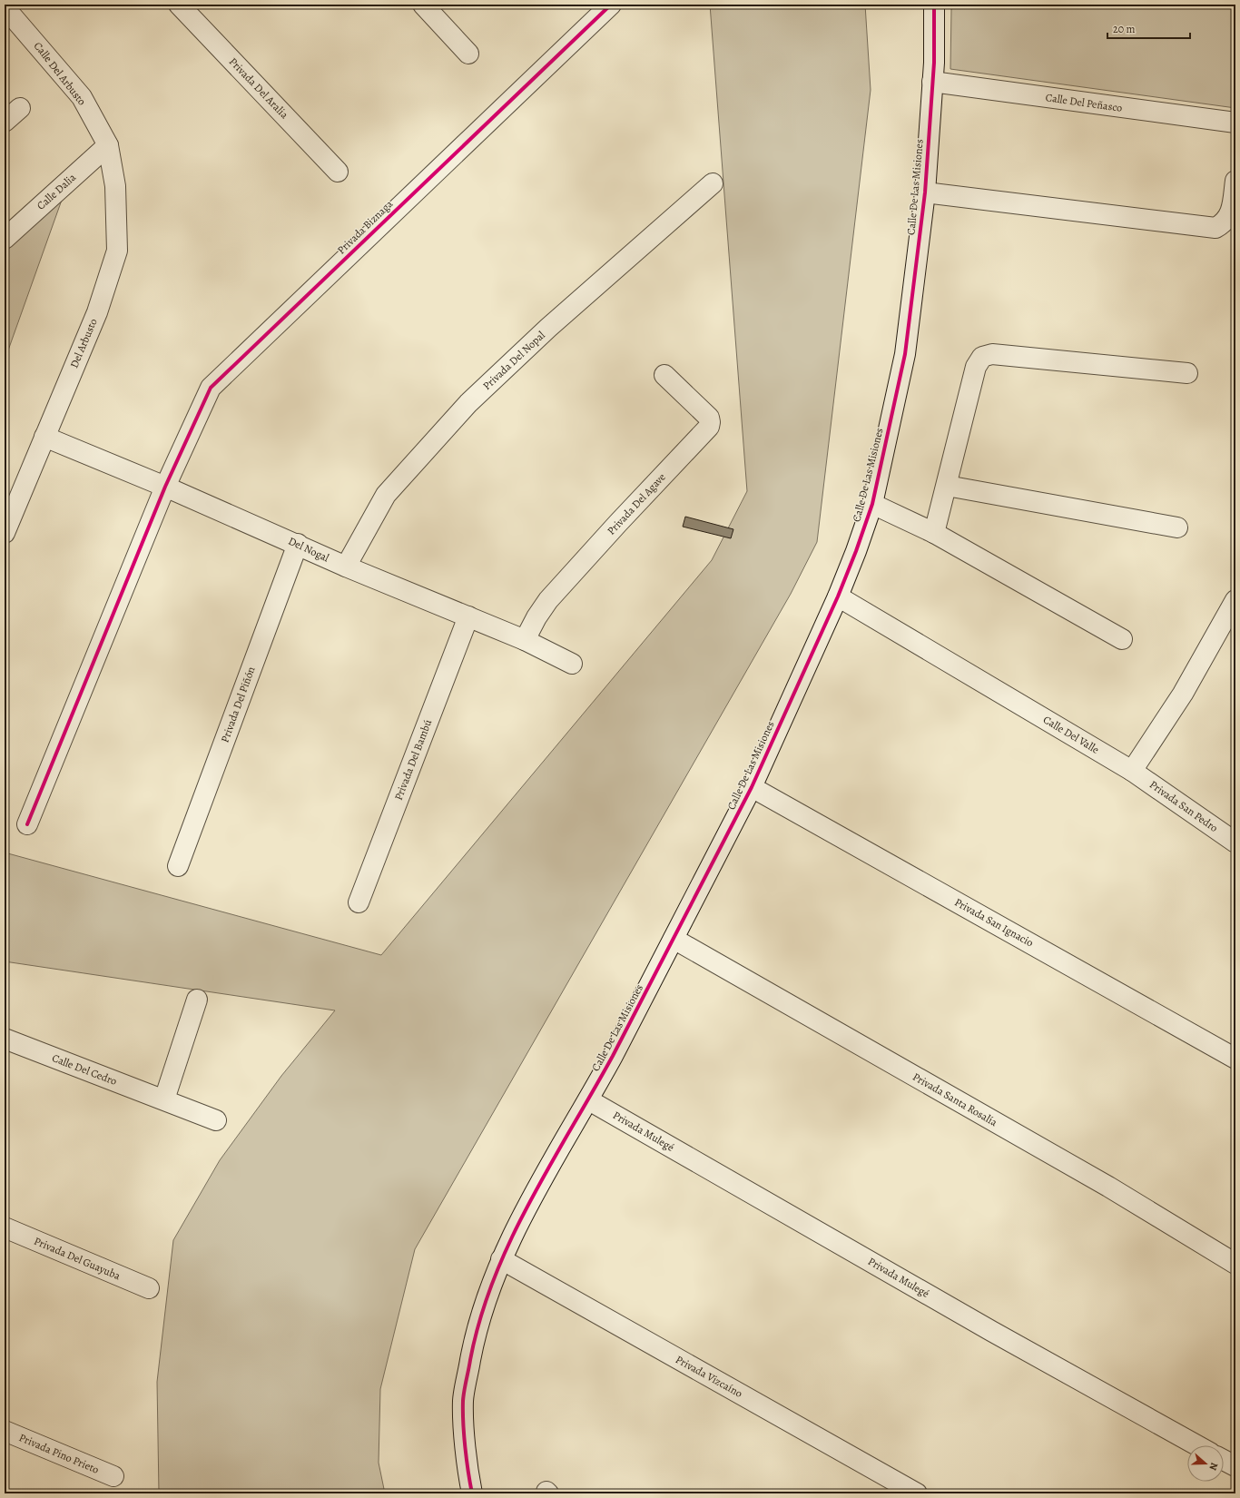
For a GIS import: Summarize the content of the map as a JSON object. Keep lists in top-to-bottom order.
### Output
{
  "streets": {
    "street": [
      "Calle Del Arbusto",
      "Privada Del Aralia",
      "Calle Del Peñasco",
      "Calle De Las Misiones",
      "Calle Dalia",
      "Privada Biznaga",
      "Del Arbusto",
      "Privada Del Nopal",
      "Privada Del Agave",
      "Del Nogal",
      "Privada Del Piñón",
      "Calle Del Valle",
      "Privada Del Bambú",
      "Privada San Pedro",
      "Privada San Ignacio",
      "Calle Del Cedro",
      "Privada Santa Rosalía",
      "Privada Mulegé",
      "Privada Del Guayuba",
      "Privada Vizcaíno",
      "Privada Pino Prieto"
    ]
  },
  "crossings": [
    ["Calle Del Arbusto", "Calle Dalia"],
    ["Calle Del Arbusto", "Del Arbusto"],
    ["Calle Del Peñasco", "Calle De Las Misiones"],
    ["Calle De Las Misiones", "Calle Del Valle"],
    ["Calle De Las Misiones", "Privada San Ignacio"],
    ["Calle De Las Misiones", "Privada Santa Rosalía"],
    ["Calle De Las Misiones", "Privada Mulegé"],
    ["Calle De Las Misiones", "Privada Vizcaíno"],
    ["Calle Dalia", "Del Arbusto"],
    ["Privada Biznaga", "Del Nogal"],
    ["Del Arbusto", "Del Nogal"],
    ["Privada Del Nopal", "Del Nogal"],
    ["Privada Del Agave", "Del Nogal"],
    ["Del Nogal", "Privada Del Piñón"],
    ["Del Nogal", "Privada Del Bambú"],
    ["Calle Del Valle", "Privada San Pedro"]
  ],
  "scale_bar": "20 m",
  "north": "right"
}
